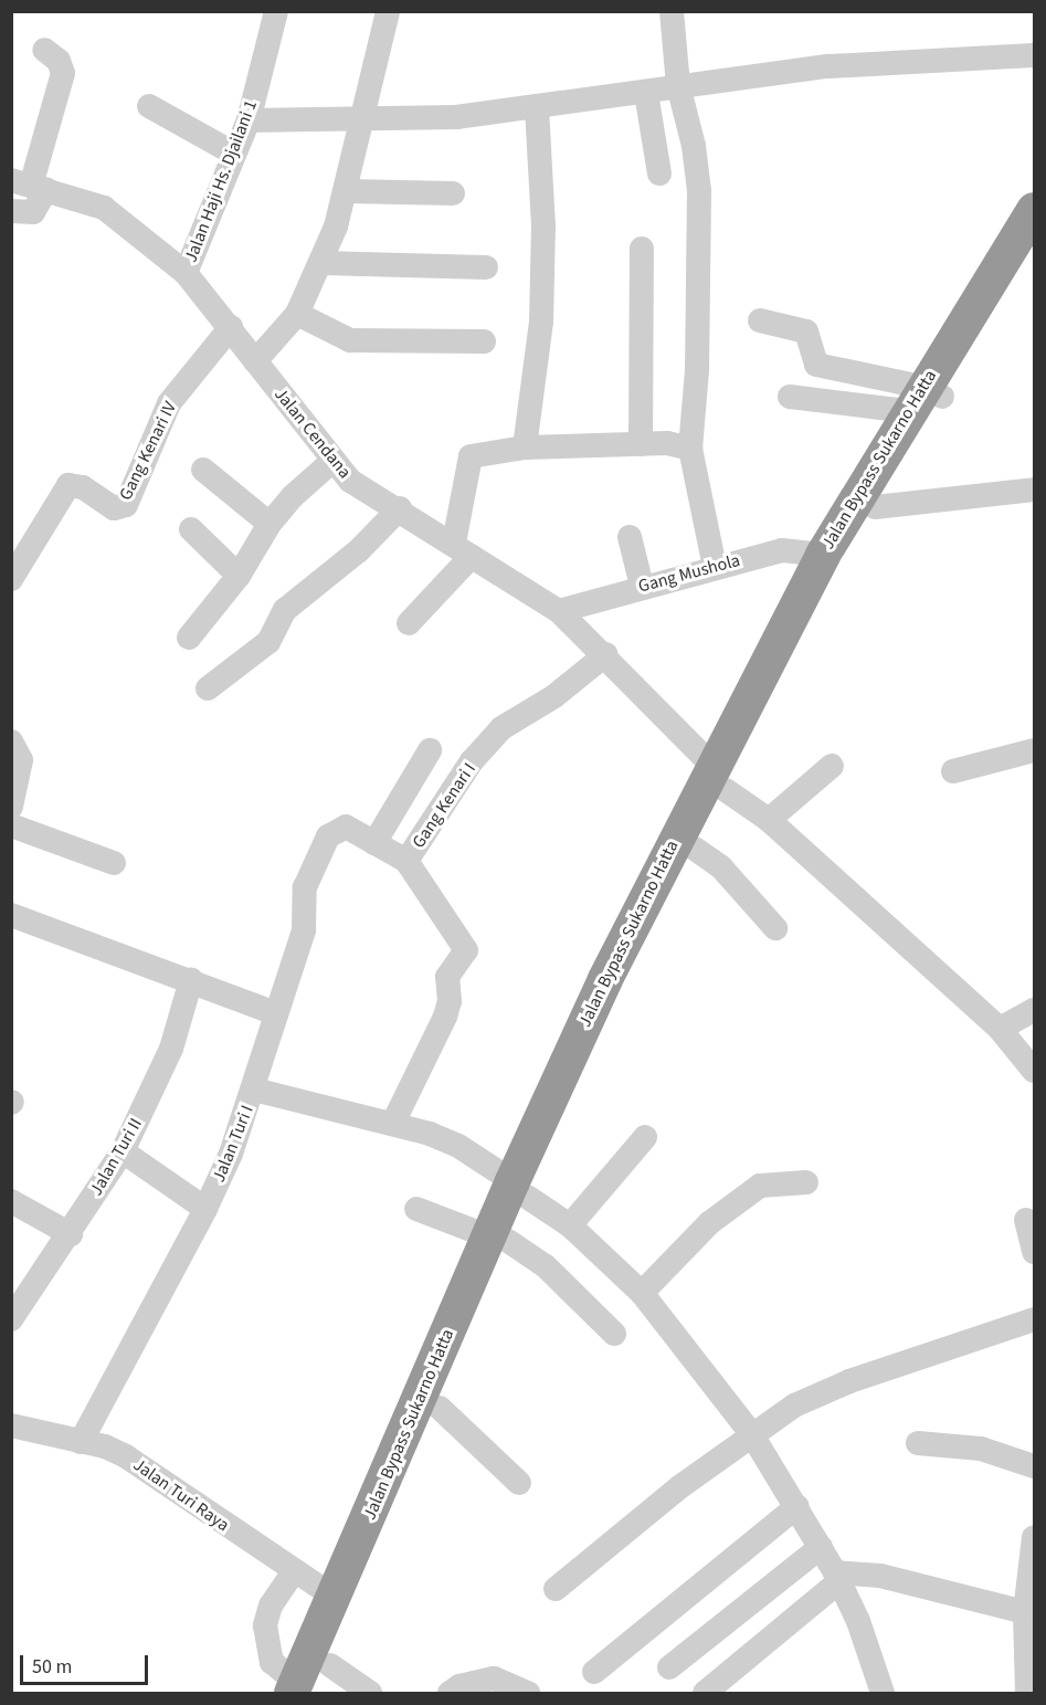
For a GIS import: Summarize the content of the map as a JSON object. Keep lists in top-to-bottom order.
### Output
{
  "streets": {
    "highway": ["Jalan Bypass Sukarno Hatta"],
    "street": [
      "Jalan Haji Hs. Djailani 1",
      "Jalan Cendana",
      "Gang Kenari IV",
      "Gang Mushola",
      "Gang Kenari I",
      "Jalan Turi I",
      "Jalan Turi II",
      "Jalan Turi Raya"
    ]
  },
  "crossings": [
    ["Jalan Haji Hs. Djailani 1", "Jalan Cendana"],
    ["Jalan Cendana", "Gang Kenari IV"],
    ["Jalan Cendana", "Jalan Bypass Sukarno Hatta"],
    ["Jalan Cendana", "Gang Mushola"],
    ["Jalan Cendana", "Gang Kenari I"],
    ["Jalan Bypass Sukarno Hatta", "Gang Mushola"],
    ["Jalan Bypass Sukarno Hatta", "Jalan Turi I"],
    ["Jalan Bypass Sukarno Hatta", "Jalan Turi Raya"],
    ["Gang Kenari I", "Jalan Turi I"],
    ["Jalan Turi I", "Jalan Turi Raya"]
  ],
  "scale_bar": "50 m"
}
